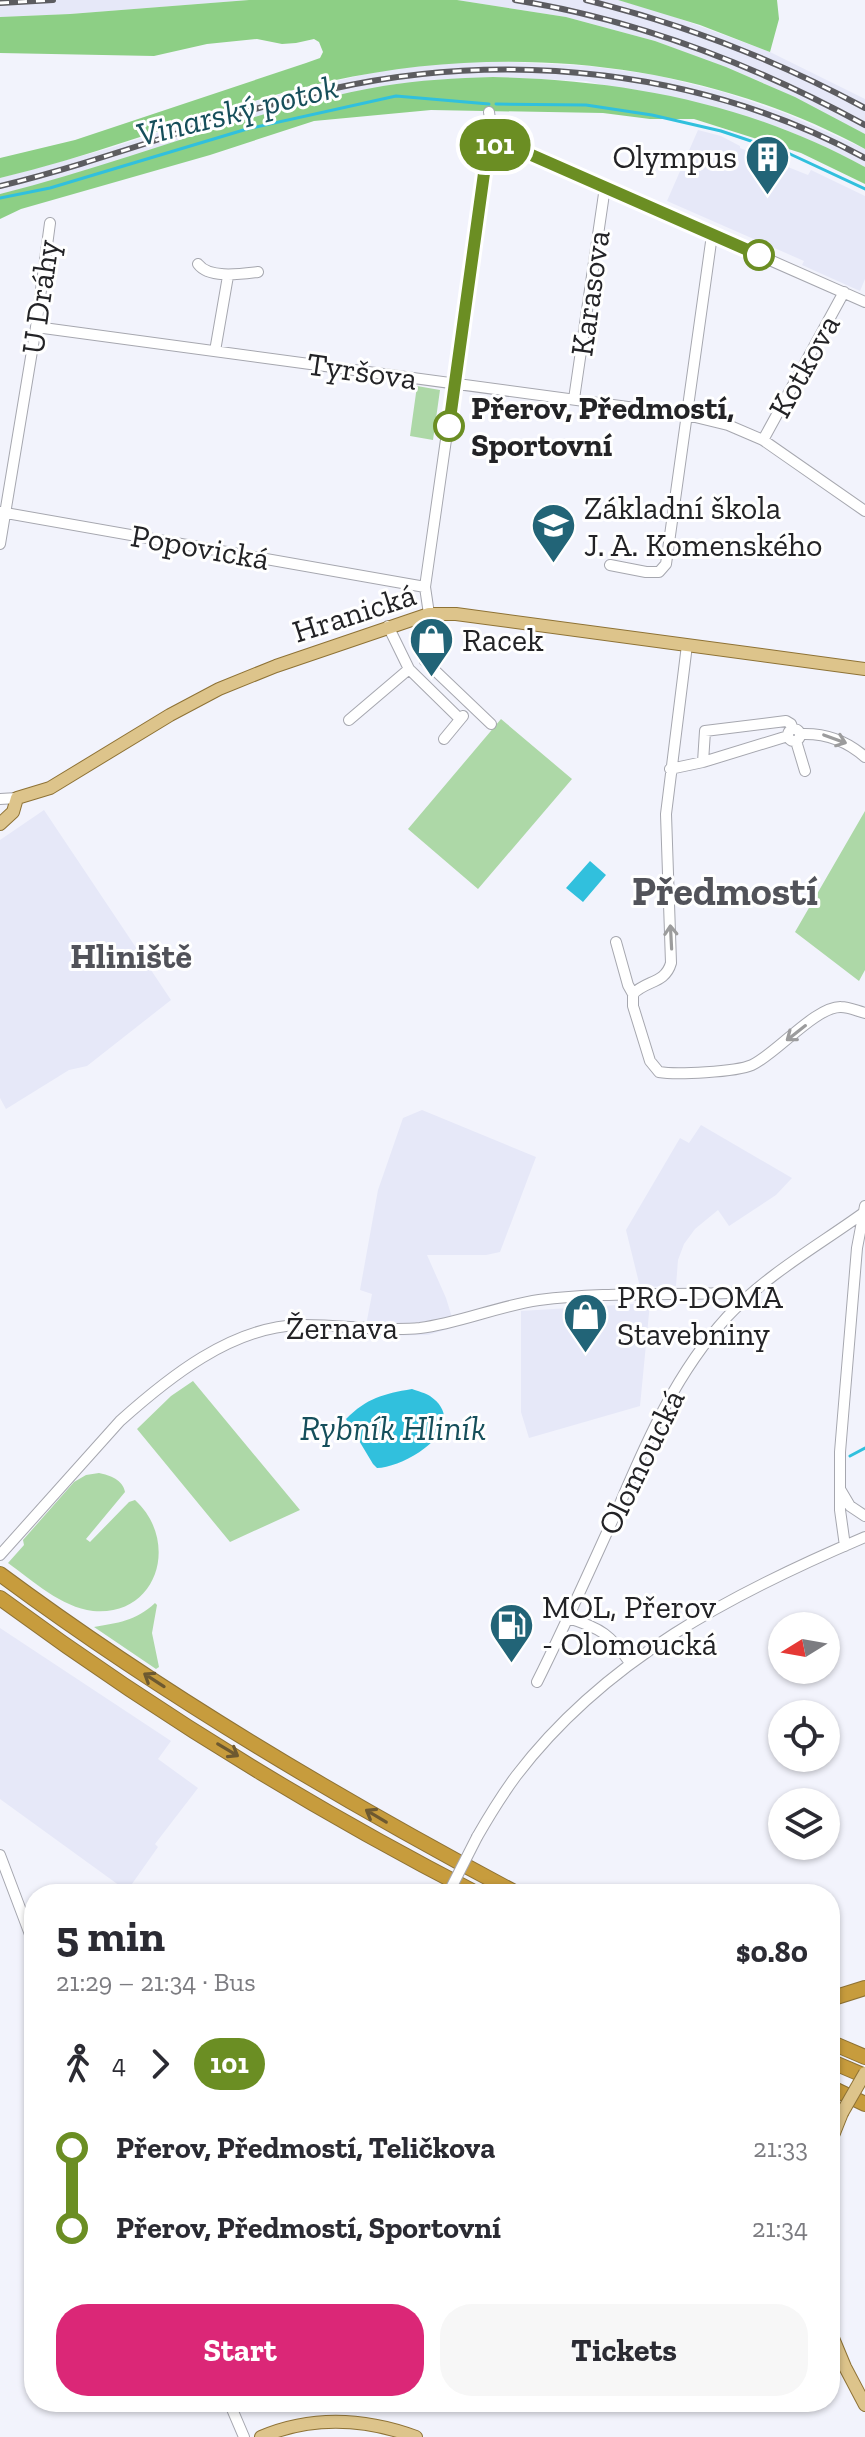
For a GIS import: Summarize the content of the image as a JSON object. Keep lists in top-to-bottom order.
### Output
{
  "streets": {
    "main road": ["Hranická"],
    "street": [
      "Karasova",
      "U Dráhy",
      "Kotkova",
      "Tyršova",
      "Popovická",
      "Žernava",
      "Olomoucká"
    ]
  },
  "crossings": [
    ["Karasova", "Tyršova"],
    ["U Dráhy", "Tyršova"],
    ["U Dráhy", "Popovická"],
    ["Kotkova", "Tyršova"],
    ["Žernava", "Olomoucká"]
  ],
  "districts": ["Předmostí", "Hliniště"],
  "water": ["Vinarský potok", "Rybník Hliník"],
  "places": {
    "building": ["Olympus"],
    "other": ["Přerov, Předmostí, Sportovní"],
    "school or university": ["Základní škola J. A. Komenského"],
    "shop": ["Racek", "PRO-DOMA Stavebniny"],
    "fuel station": ["MOL, Přerov - Olomoucká"]
  },
  "lines": ["bus line 101"],
  "north": "left",
  "page": {
    "on_map": "101",
    "heading": ["5 min", "21:29 – 21:34 · Bus", "$0.80"],
    "legs": ["4", "101"],
    "list": [
      {
        "name": "Přerov, Předmostí, Teličkova",
        "value": "21:33"
      },
      {
        "name": "Přerov, Předmostí, Sportovní",
        "value": "21:34"
      }
    ],
    "buttons": ["Start", "Tickets"]
  }
}
